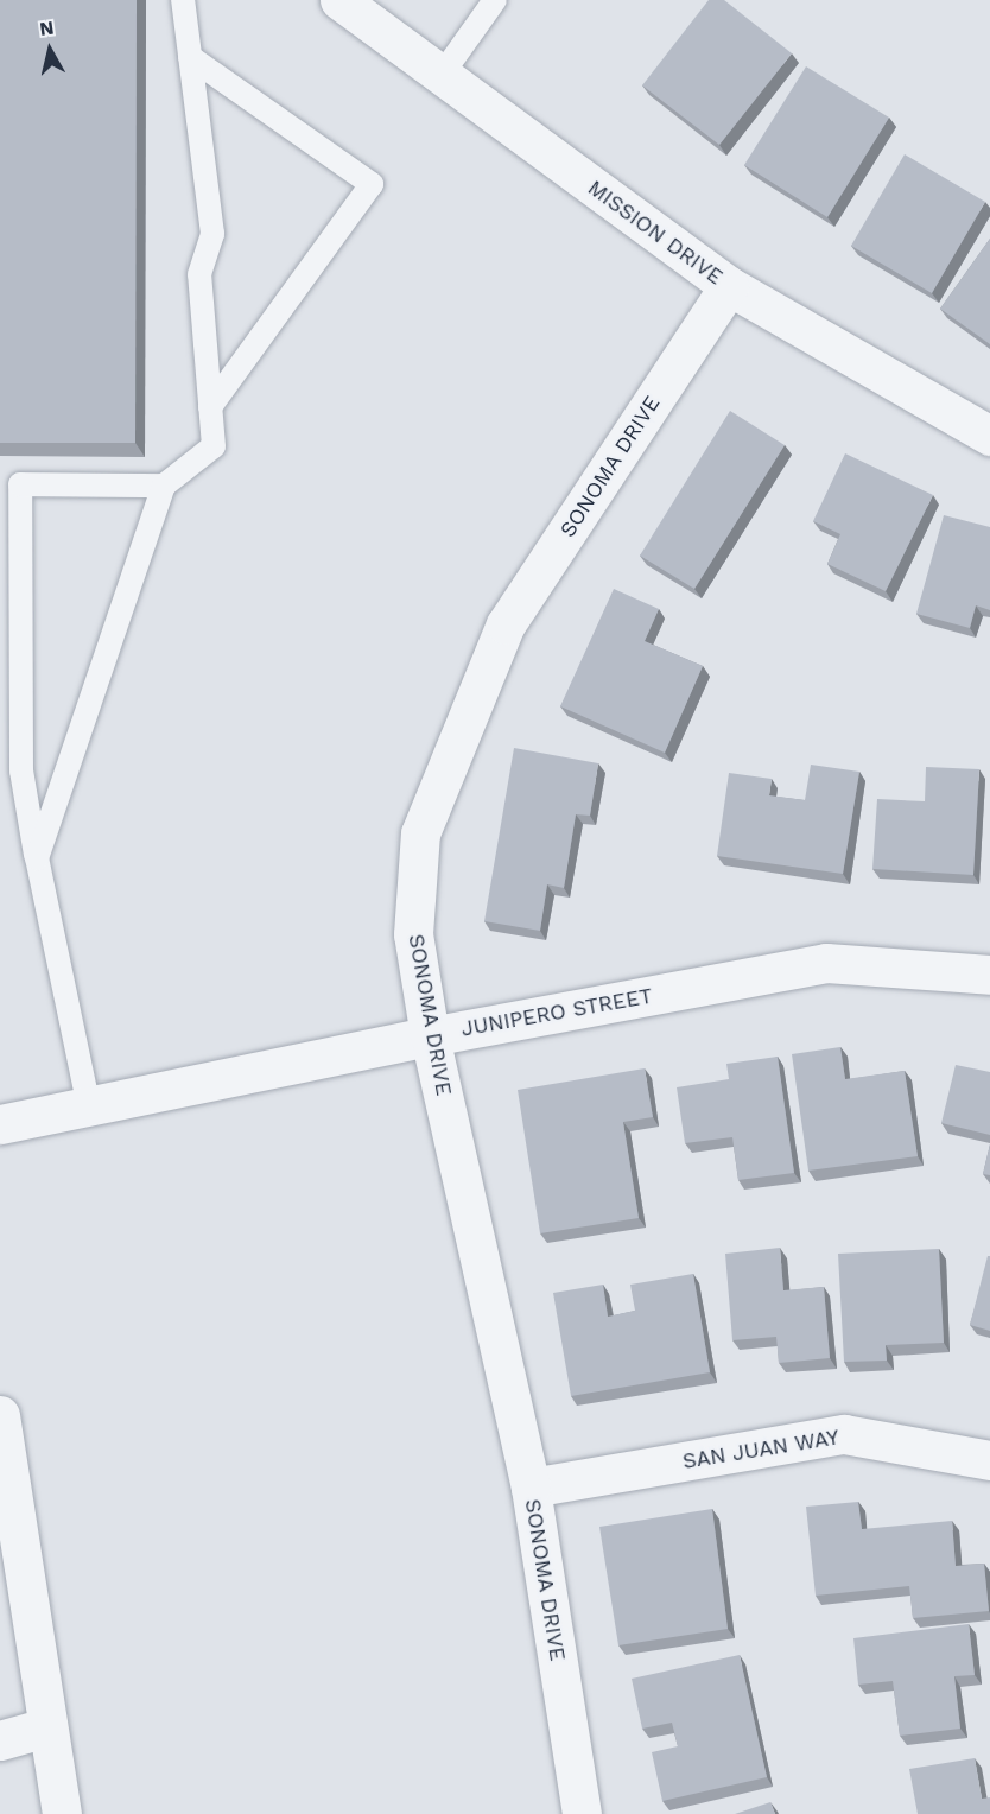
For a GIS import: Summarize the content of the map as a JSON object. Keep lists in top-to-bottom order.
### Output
{
  "streets": {
    "street": [
      "MISSION DRIVE",
      "SONOMA DRIVE",
      "JUNIPERO STREET",
      "SAN JUAN WAY"
    ]
  },
  "crossings": [
    ["MISSION DRIVE", "SONOMA DRIVE"],
    ["SONOMA DRIVE", "JUNIPERO STREET"],
    ["SONOMA DRIVE", "SAN JUAN WAY"]
  ],
  "north": "top"
}
